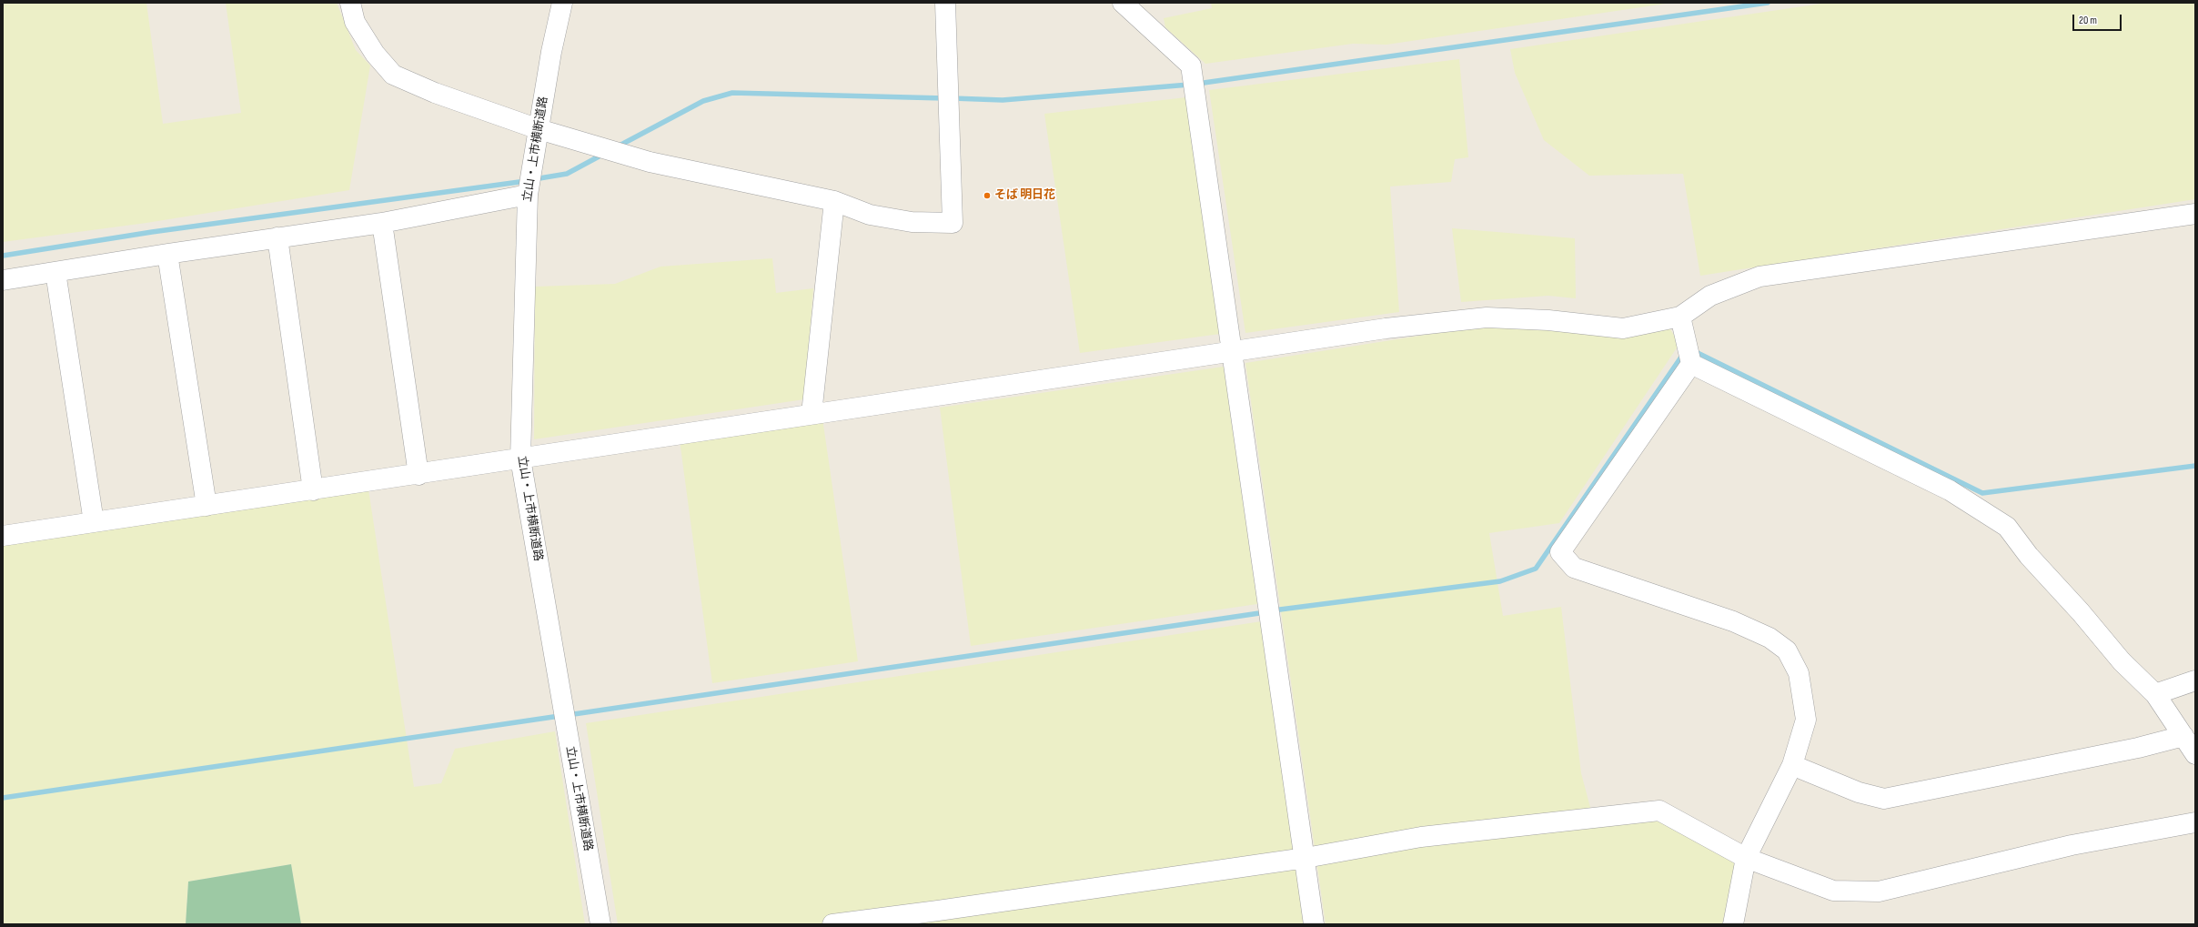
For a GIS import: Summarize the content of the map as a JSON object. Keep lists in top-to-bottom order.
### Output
{
  "streets": {
    "street": ["立山・上市横断道路"]
  },
  "places": ["そば 明日花"],
  "scale_bar": "20 m"
}
